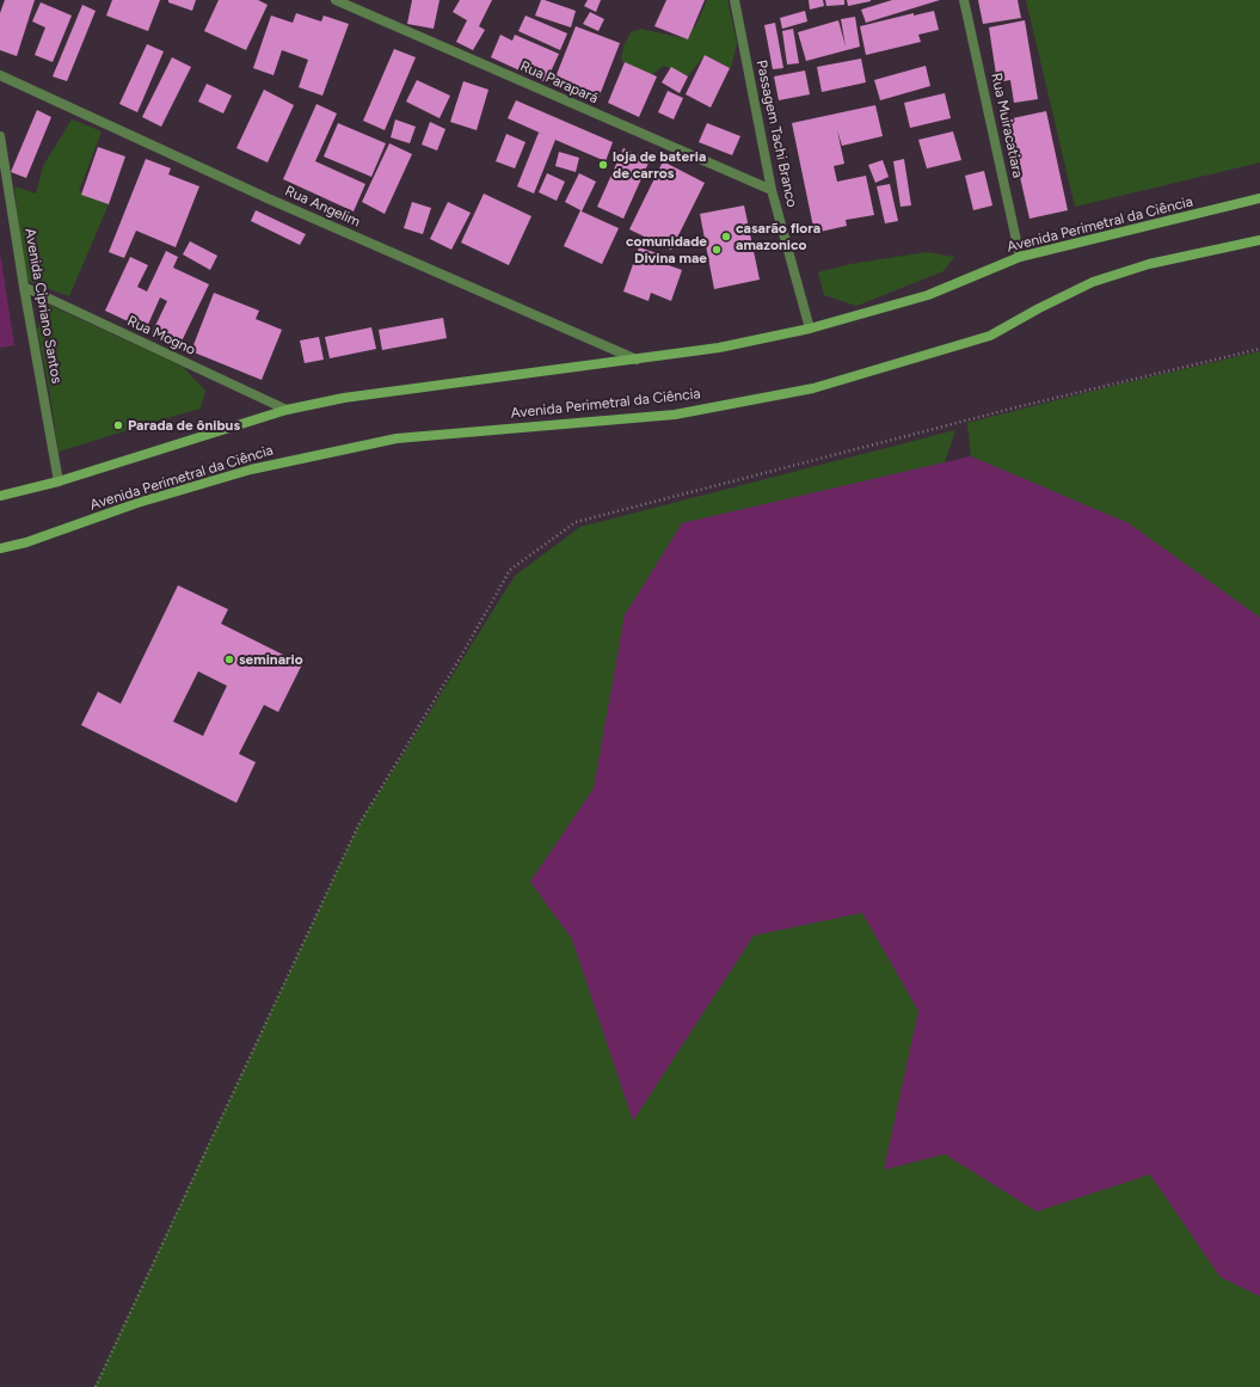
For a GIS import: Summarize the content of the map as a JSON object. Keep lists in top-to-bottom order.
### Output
{
  "streets": {
    "main road": ["Avenida Perimetral da Ciência"],
    "street": [
      "Rua Parapará",
      "Rua Muiracatiara",
      "Passagem Tachi Branco",
      "Rua Angelim",
      "Avenida Cipriano Santos",
      "Rua Mogno"
    ]
  },
  "crossings": [
    ["Rua Parapará", "Passagem Tachi Branco"],
    ["Rua Muiracatiara", "Avenida Perimetral da Ciência"],
    ["Passagem Tachi Branco", "Avenida Perimetral da Ciência"],
    ["Rua Angelim", "Avenida Perimetral da Ciência"],
    ["Avenida Perimetral da Ciência", "Avenida Cipriano Santos"],
    ["Avenida Perimetral da Ciência", "Rua Mogno"],
    ["Avenida Cipriano Santos", "Rua Mogno"]
  ],
  "places": [
    "loja de bateria de carros",
    "casarão flora amazonico",
    "comunidade Divina mae",
    "Parada de ônibus",
    "seminario"
  ]
}
